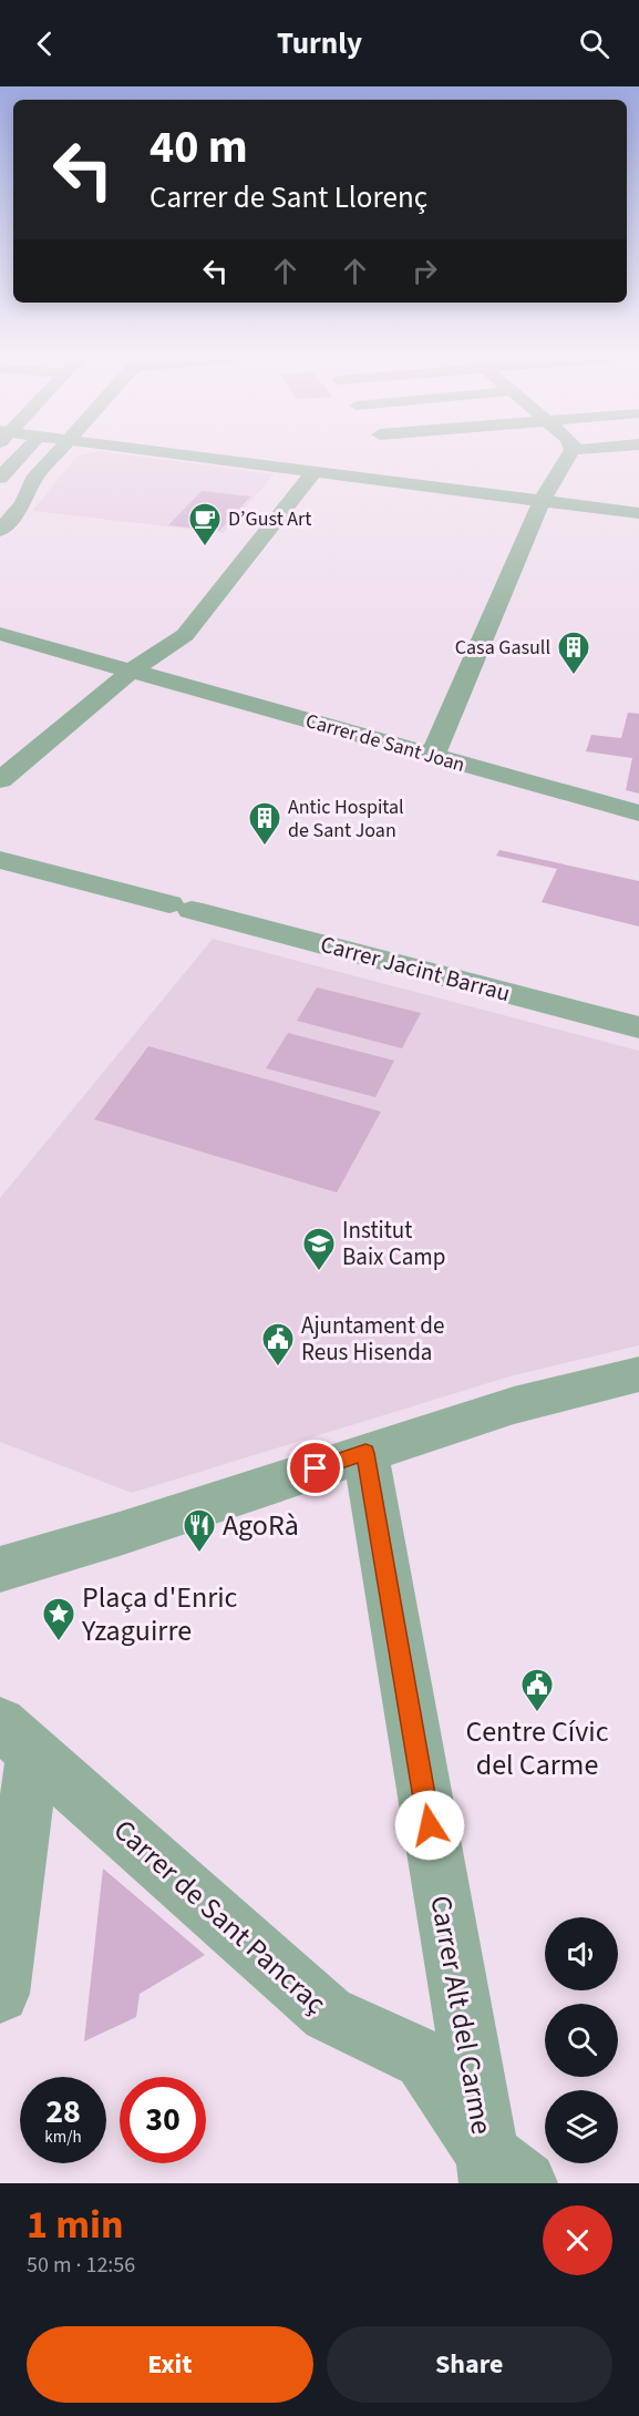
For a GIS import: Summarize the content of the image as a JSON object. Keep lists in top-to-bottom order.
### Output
{
  "streets": {
    "street": [
      "Carrer de Sant Joan",
      "Carrer Jacint Barrau",
      "Carrer de Sant Pancraç",
      "Carrer Alt del Carme"
    ]
  },
  "crossings": [
    ["Carrer de Sant Pancraç", "Carrer Alt del Carme"]
  ],
  "places": {
    "cafe": ["D’Gust Art"],
    "building": ["Casa Gasull", "Antic Hospital de Sant Joan"],
    "school or university": ["Institut Baix Camp"],
    "public building": ["Ajuntament de Reus Hisenda", "Centre Cívic del Carme"],
    "restaurant": ["AgoRà"],
    "place": ["Plaça d'Enric Yzaguirre"]
  },
  "page": {
    "header": "Turnly",
    "turn": ["40 m", "Carrer de Sant Llorenç"],
    "speed": "28 km/h",
    "limit": "30",
    "heading": ["1 min", "50 m · 12:56"],
    "buttons": ["Exit", "Share"]
  }
}
